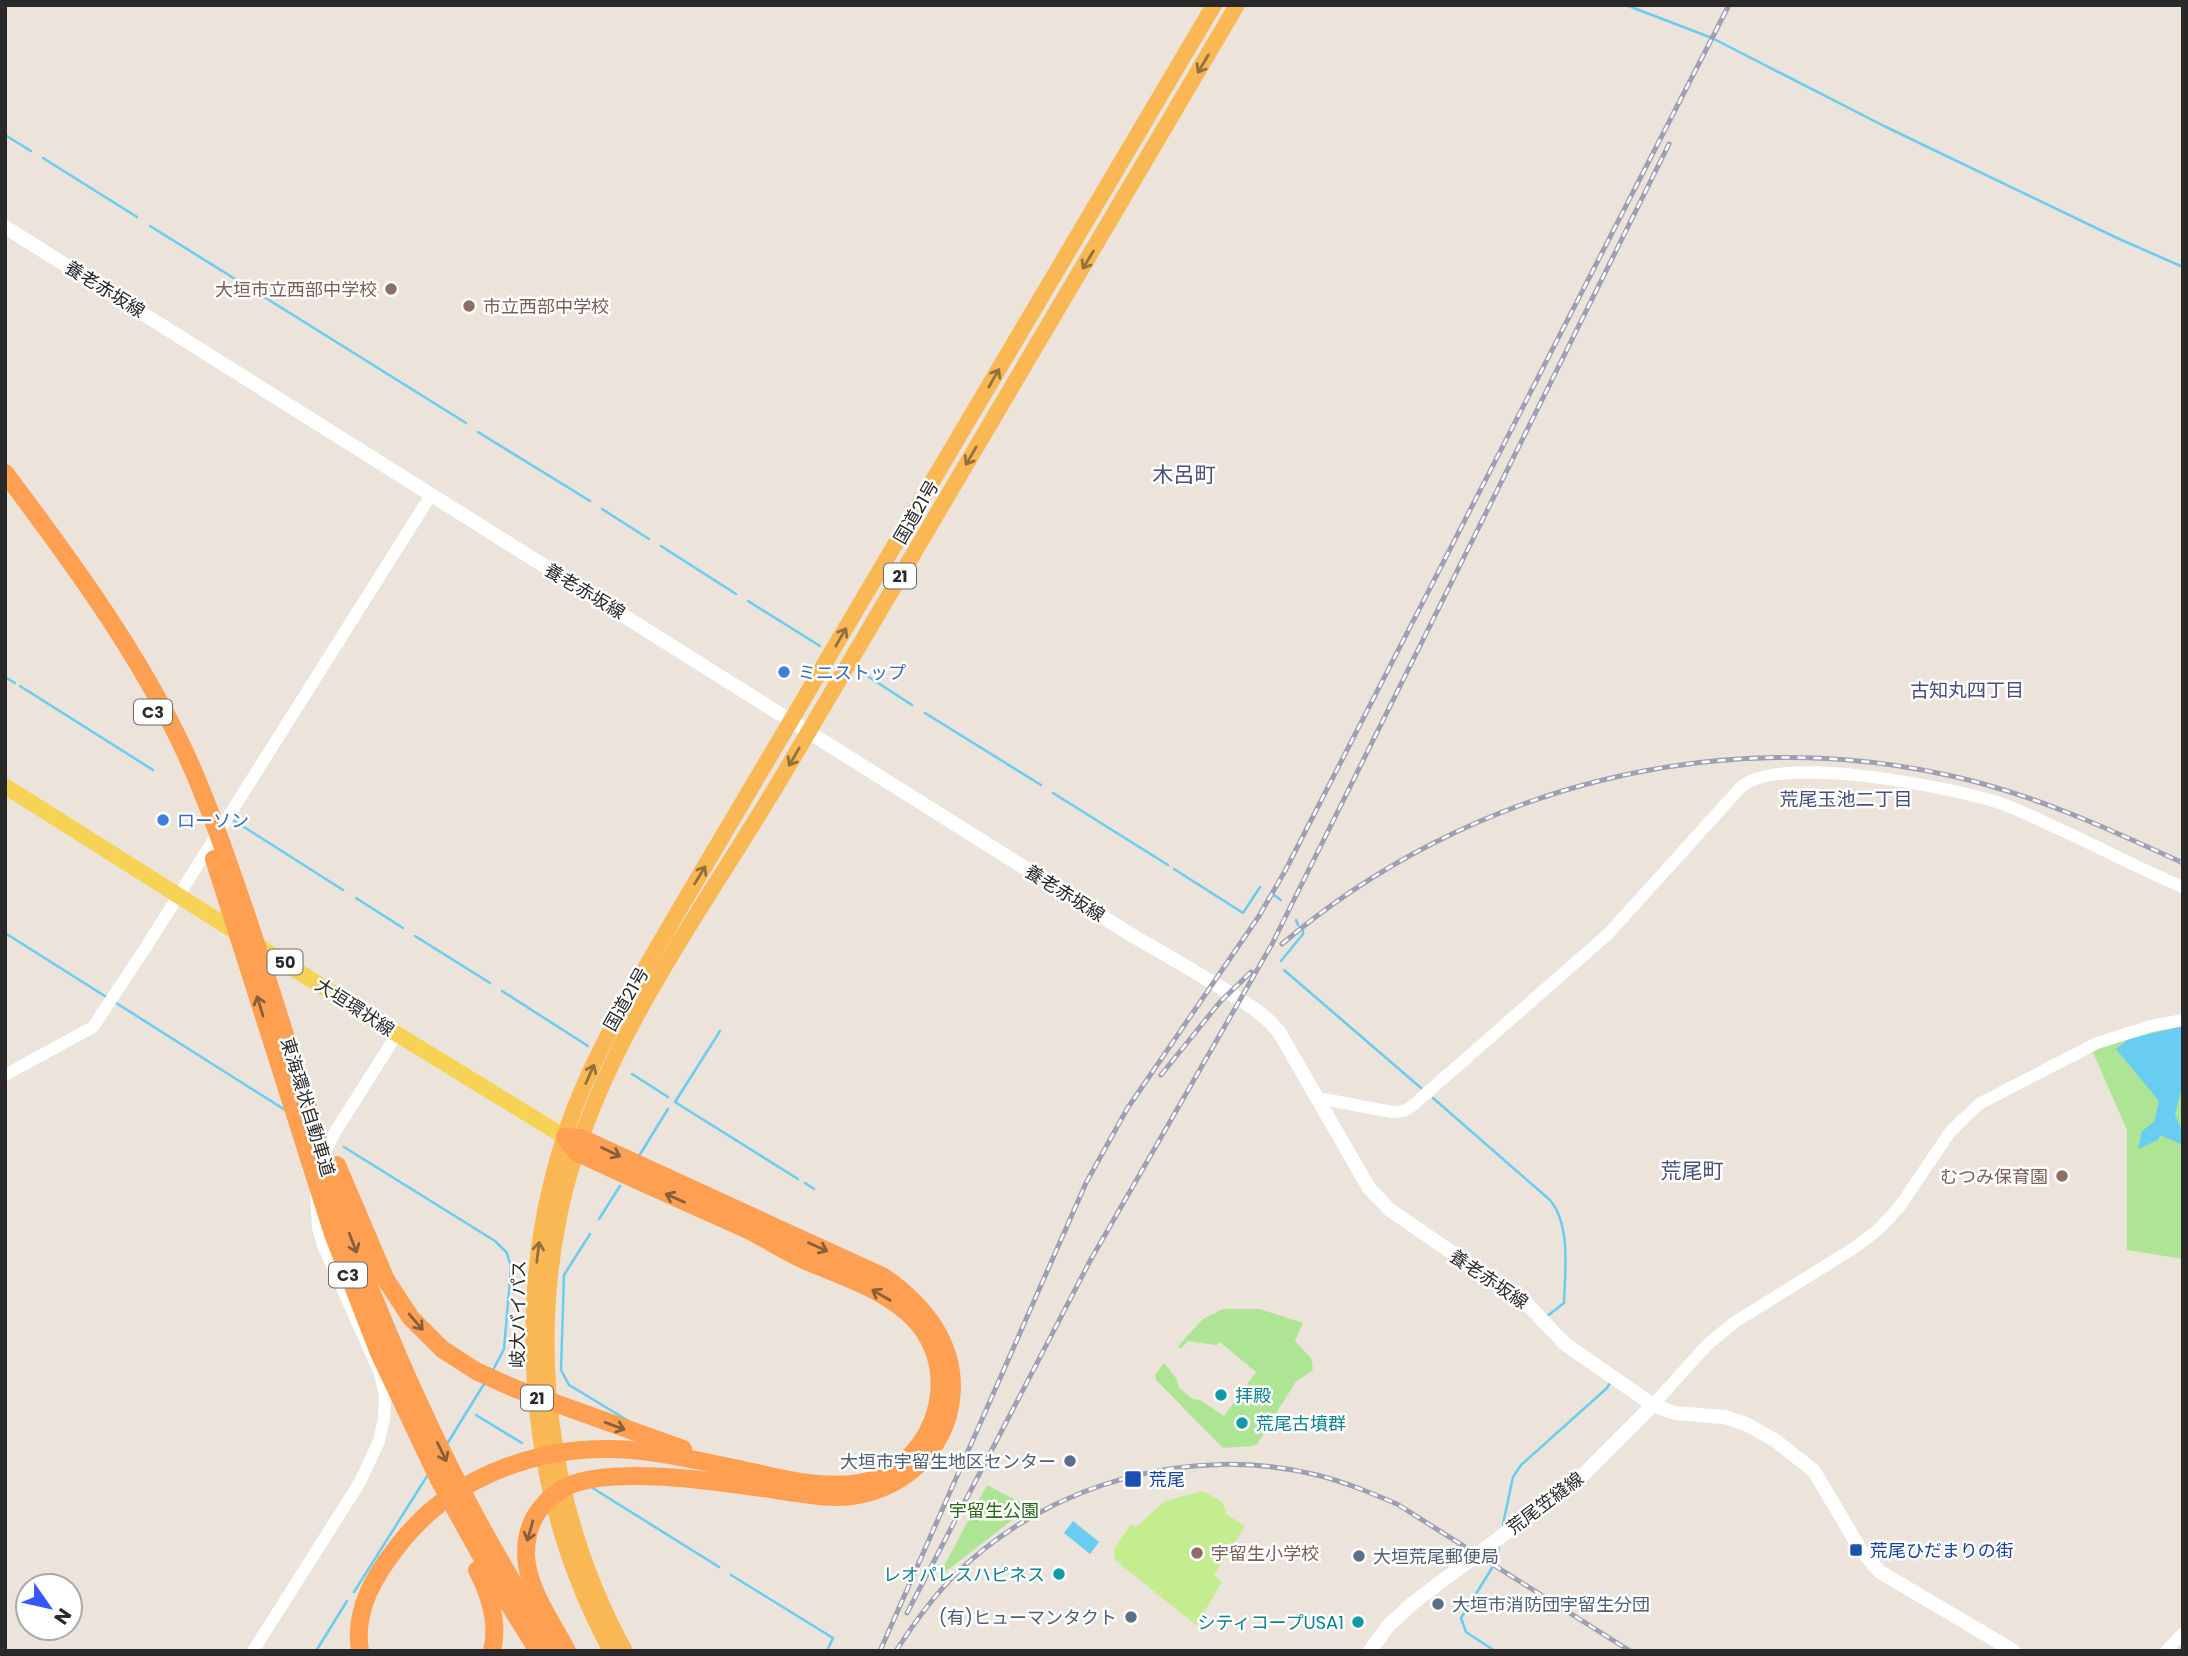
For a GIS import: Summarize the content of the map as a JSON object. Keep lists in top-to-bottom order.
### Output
{
  "streets": {
    "highway": [
      "国道21号",
      "21",
      "C3",
      "東海環状自動車道",
      "岐大バイパス"
    ],
    "main road": [
      "養老赤坂線",
      "50",
      "大垣環状線",
      "荒尾笠縫線"
    ]
  },
  "crossings": [
    ["養老赤坂線", "国道21号"],
    ["養老赤坂線", "荒尾笠縫線"],
    ["国道21号", "大垣環状線"],
    ["国道21号", "岐大バイパス"],
    ["大垣環状線", "岐大バイパス"]
  ],
  "districts": [
    "木呂町",
    "古知丸四丁目",
    "荒尾玉池二丁目",
    "荒尾町"
  ],
  "parks": ["宇留生公園"],
  "places": {
    "other": [
      "大垣市立西部中学校",
      "市立西部中学校",
      "ミニストップ",
      "ローソン",
      "むつみ保育園",
      "拝殿",
      "荒尾古墳群",
      "大垣市宇留生地区センター",
      "宇留生小学校",
      "大垣荒尾郵便局",
      "レオパレスハピネス",
      "大垣市消防団宇留生分団",
      "(有)ヒューマンタクト",
      "シティコープUSA1"
    ],
    "transit": ["荒尾", "荒尾ひだまりの街"]
  },
  "north": "bottom right"
}
